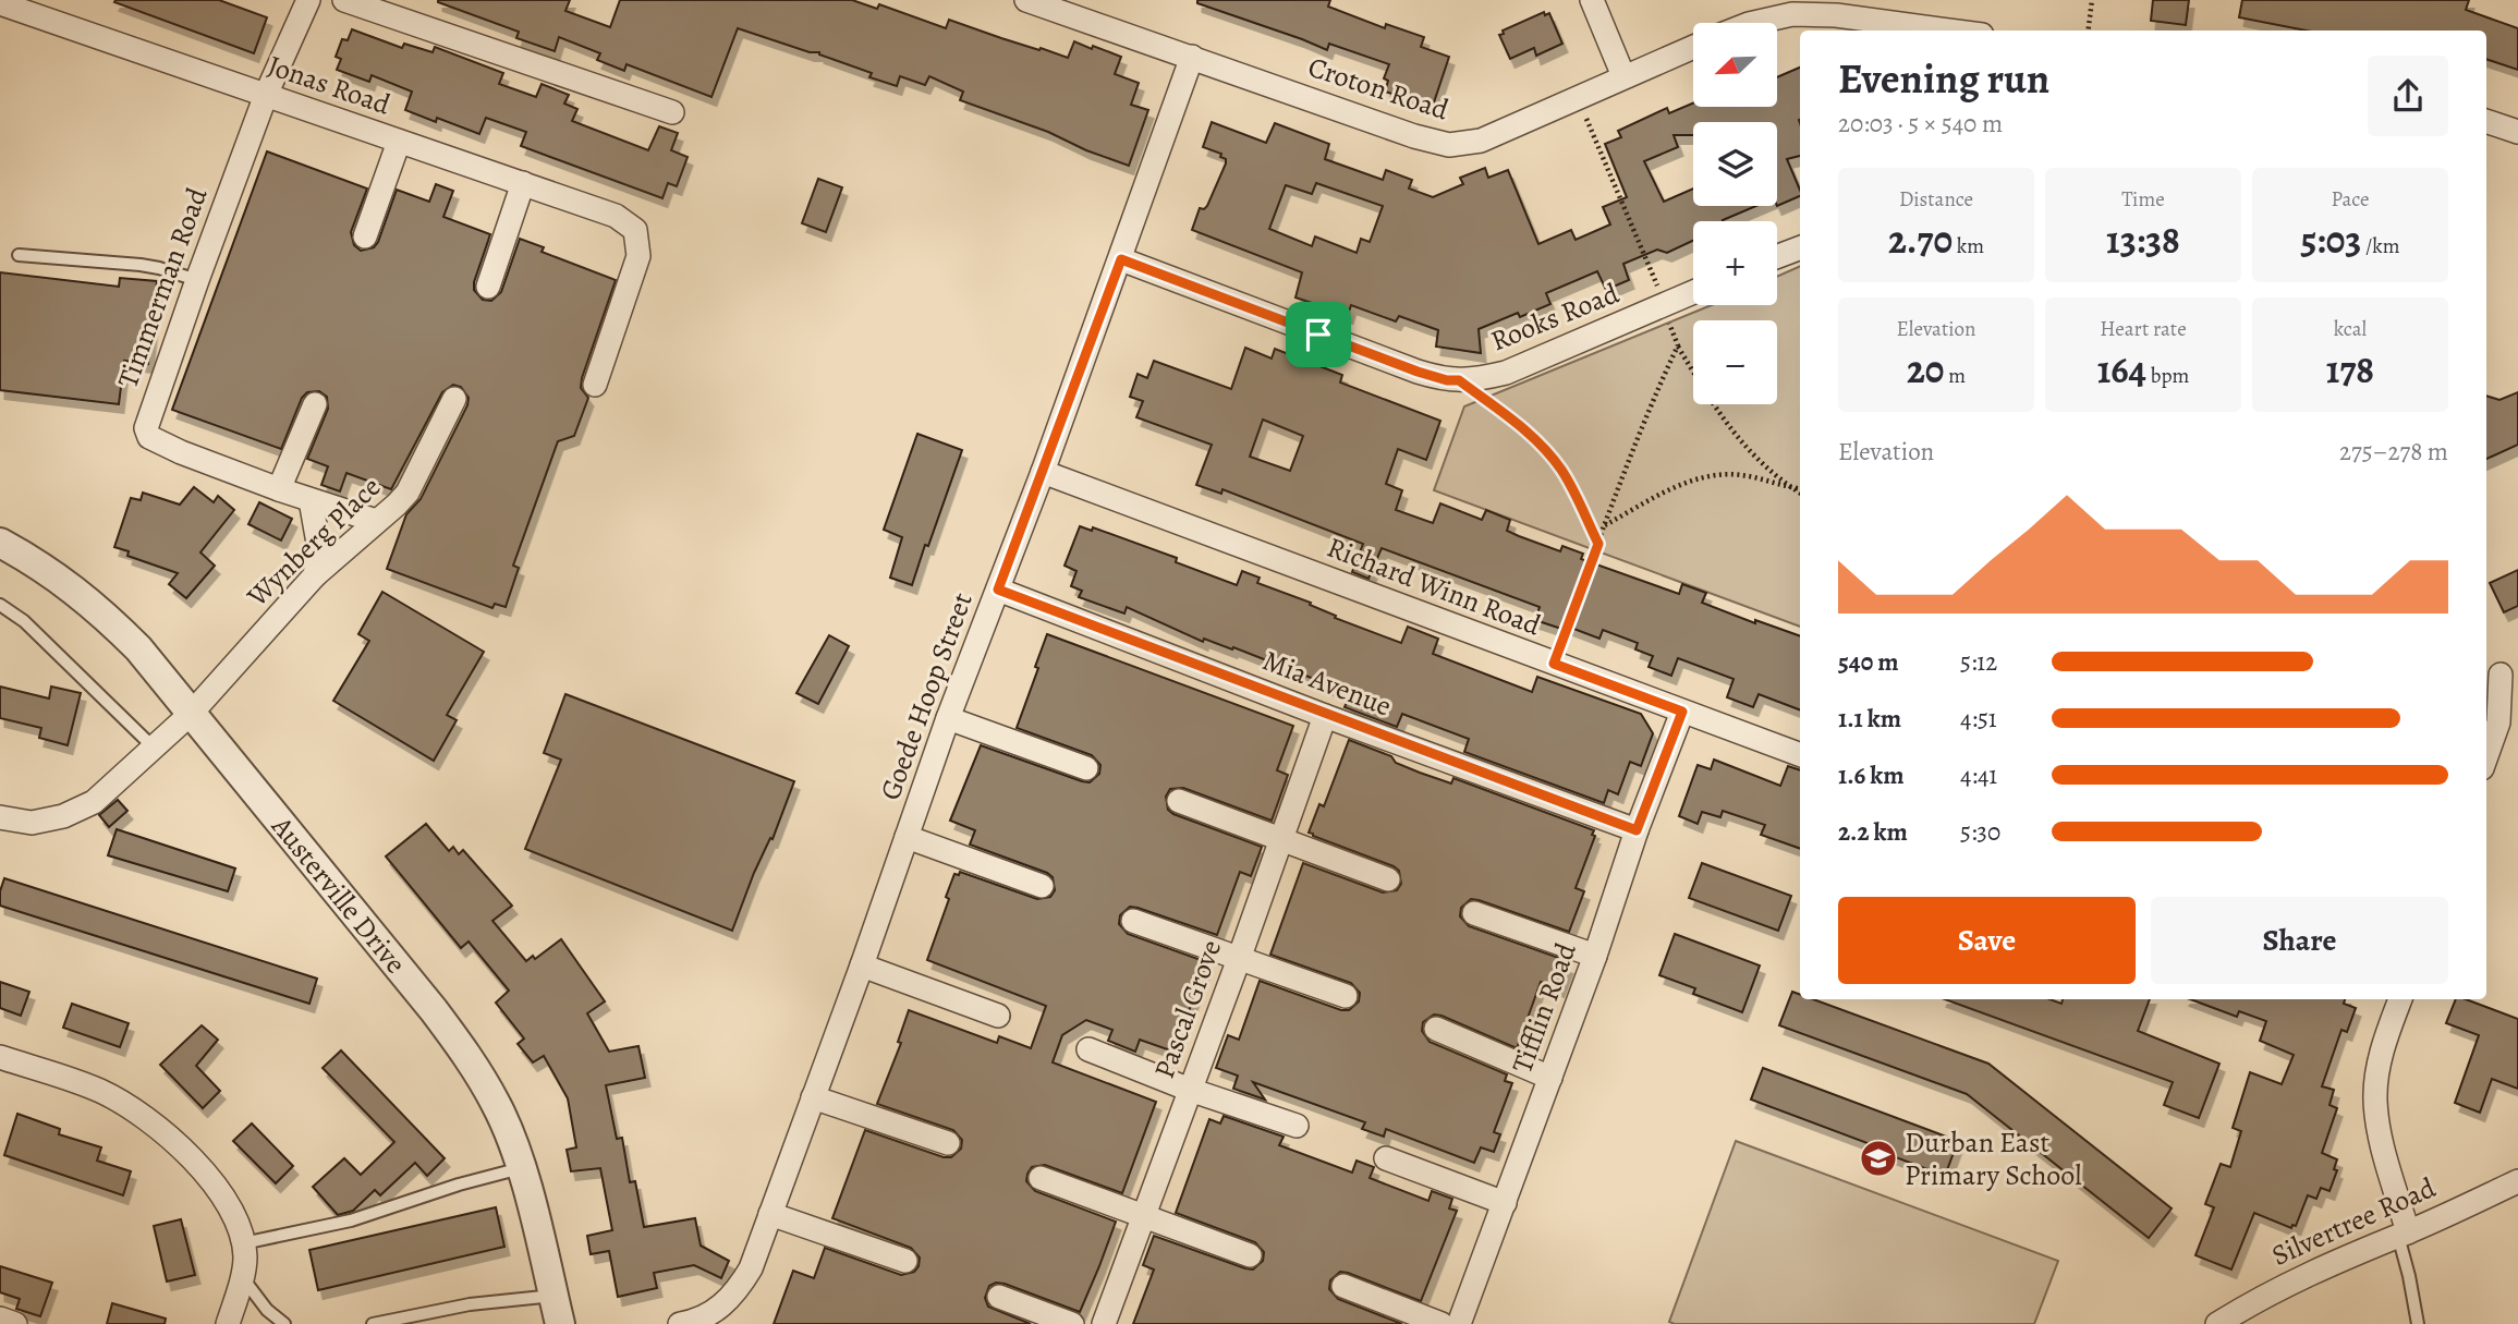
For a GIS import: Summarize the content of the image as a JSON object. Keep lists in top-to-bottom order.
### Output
{
  "streets": {
    "street": [
      "Jonas Road",
      "Croton Road",
      "Timmerman Road",
      "Rooks Road",
      "Wynberg Place",
      "Richard Winn Road",
      "Mia Avenue",
      "Goede Hoop Street",
      "Austerville Drive",
      "Tifflin Road",
      "Pascal Grove",
      "Silvertree Road"
    ]
  },
  "crossings": [
    ["Jonas Road", "Timmerman Road"],
    ["Croton Road", "Goede Hoop Street"],
    ["Timmerman Road", "Wynberg Place"],
    ["Rooks Road", "Goede Hoop Street"],
    ["Wynberg Place", "Austerville Drive"],
    ["Richard Winn Road", "Goede Hoop Street"],
    ["Richard Winn Road", "Tifflin Road"],
    ["Mia Avenue", "Goede Hoop Street"],
    ["Mia Avenue", "Tifflin Road"],
    ["Mia Avenue", "Pascal Grove"]
  ],
  "places": {
    "school or university": ["Durban East Primary School"]
  },
  "north": "bottom left",
  "page": {
    "map_buttons": ["+", "−"],
    "heading": ["Evening run", "20:03 · 5 × 540 m"],
    "stats": [
      ["Distance", "2.70 km"],
      ["Time", "13:38"],
      ["Pace", "5:03 /km"],
      ["Elevation", "20 m"],
      ["Heart rate", "164 bpm"],
      ["kcal", "178"]
    ],
    "chart": ["Elevation", "275–278 m"],
    "list": [
      {
        "name": "540 m",
        "note": "5:12"
      },
      {
        "name": "1.1 km",
        "note": "4:51"
      },
      {
        "name": "1.6 km",
        "note": "4:41"
      },
      {
        "name": "2.2 km",
        "note": "5:30"
      }
    ],
    "buttons": ["Save", "Share"]
  }
}
